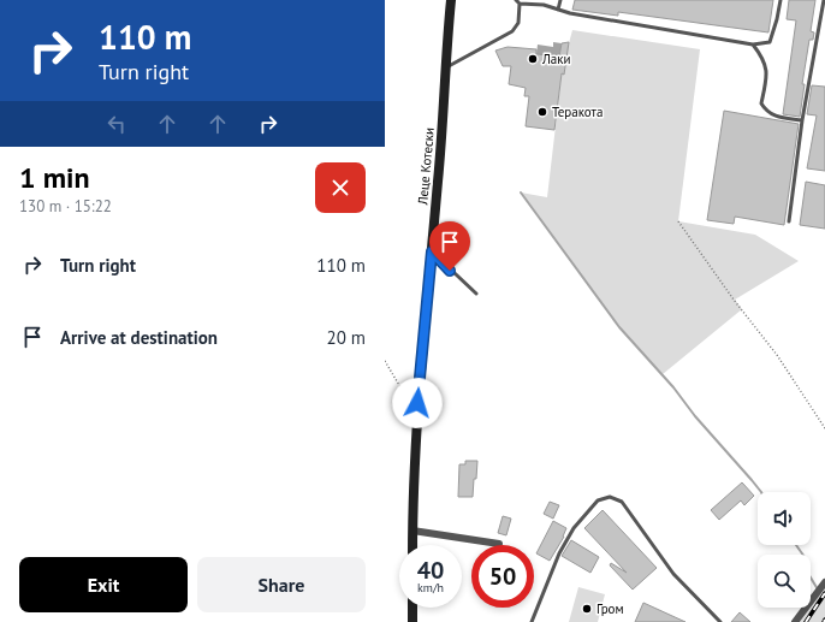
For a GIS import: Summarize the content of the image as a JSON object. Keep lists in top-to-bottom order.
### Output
{
  "streets": {
    "main road": ["Леце Котески"]
  },
  "places": ["Лаки", "Теракота", "Гром"],
  "page": {
    "turn": ["110 m", "Turn right"],
    "heading": ["1 min", "130 m · 15:22"],
    "list": [
      {
        "name": "Turn right",
        "value": "110 m"
      },
      {
        "name": "Arrive at destination",
        "value": "20 m"
      }
    ],
    "speed": "40 km/h",
    "limit": "50",
    "buttons": ["Exit", "Share"]
  }
}
